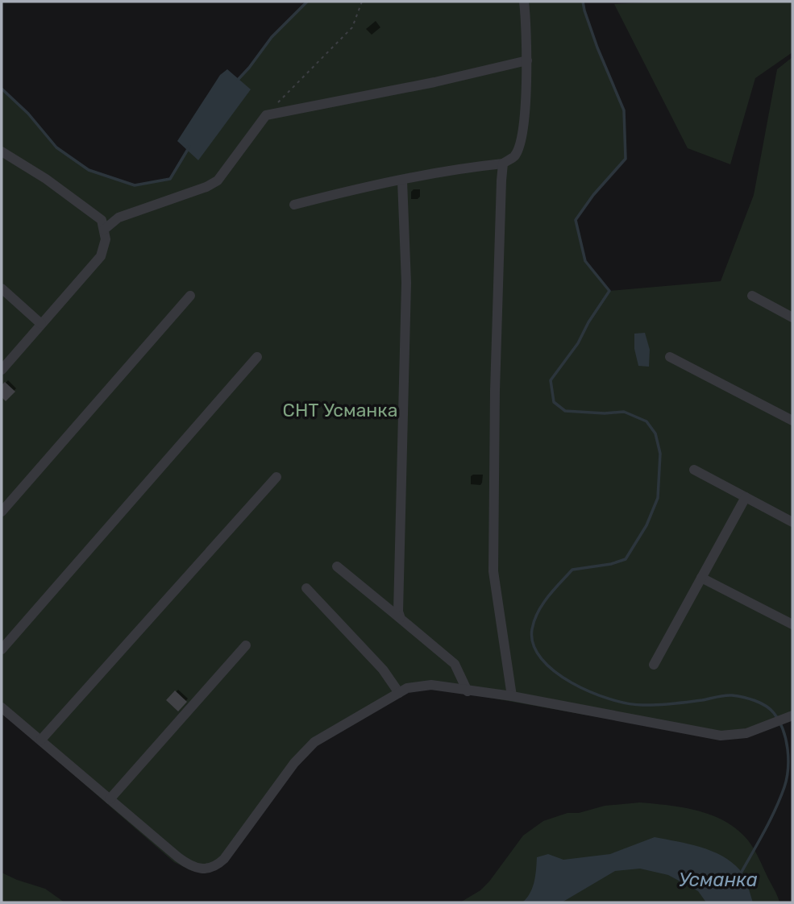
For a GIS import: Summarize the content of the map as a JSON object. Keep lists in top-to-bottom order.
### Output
{
  "water": ["Усманка"],
  "parks": ["СНТ Усманка"]
}
